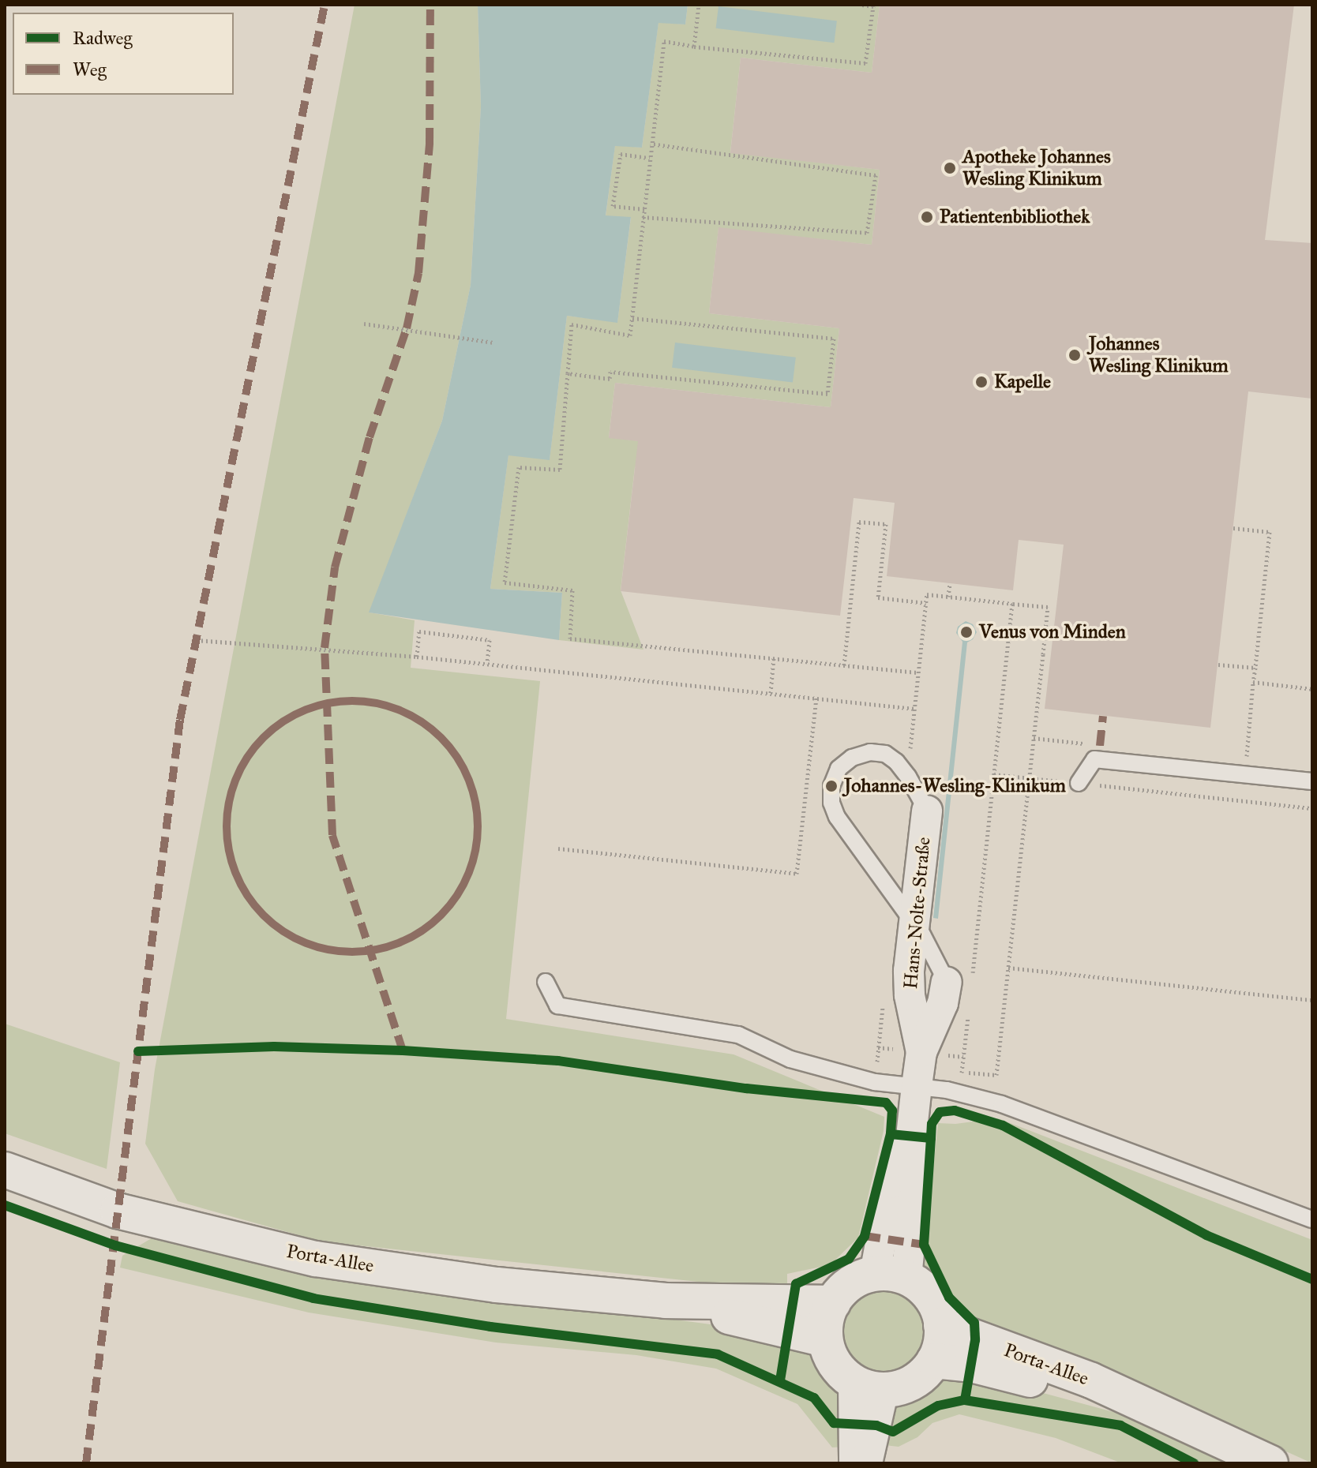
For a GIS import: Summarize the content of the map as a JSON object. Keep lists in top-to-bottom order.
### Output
{
  "streets": {
    "street": ["Hans-Nolte-Straße", "Porta-Allee"]
  },
  "crossings": [
    ["Hans-Nolte-Straße", "Porta-Allee"]
  ],
  "places": [
    "Apotheke Johannes Wesling Klinikum",
    "Patientenbibliothek",
    "Johannes Wesling Klinikum",
    "Kapelle",
    "Venus von Minden",
    "Johannes-Wesling-Klinikum"
  ],
  "legend": ["Radweg", "Weg"]
}
